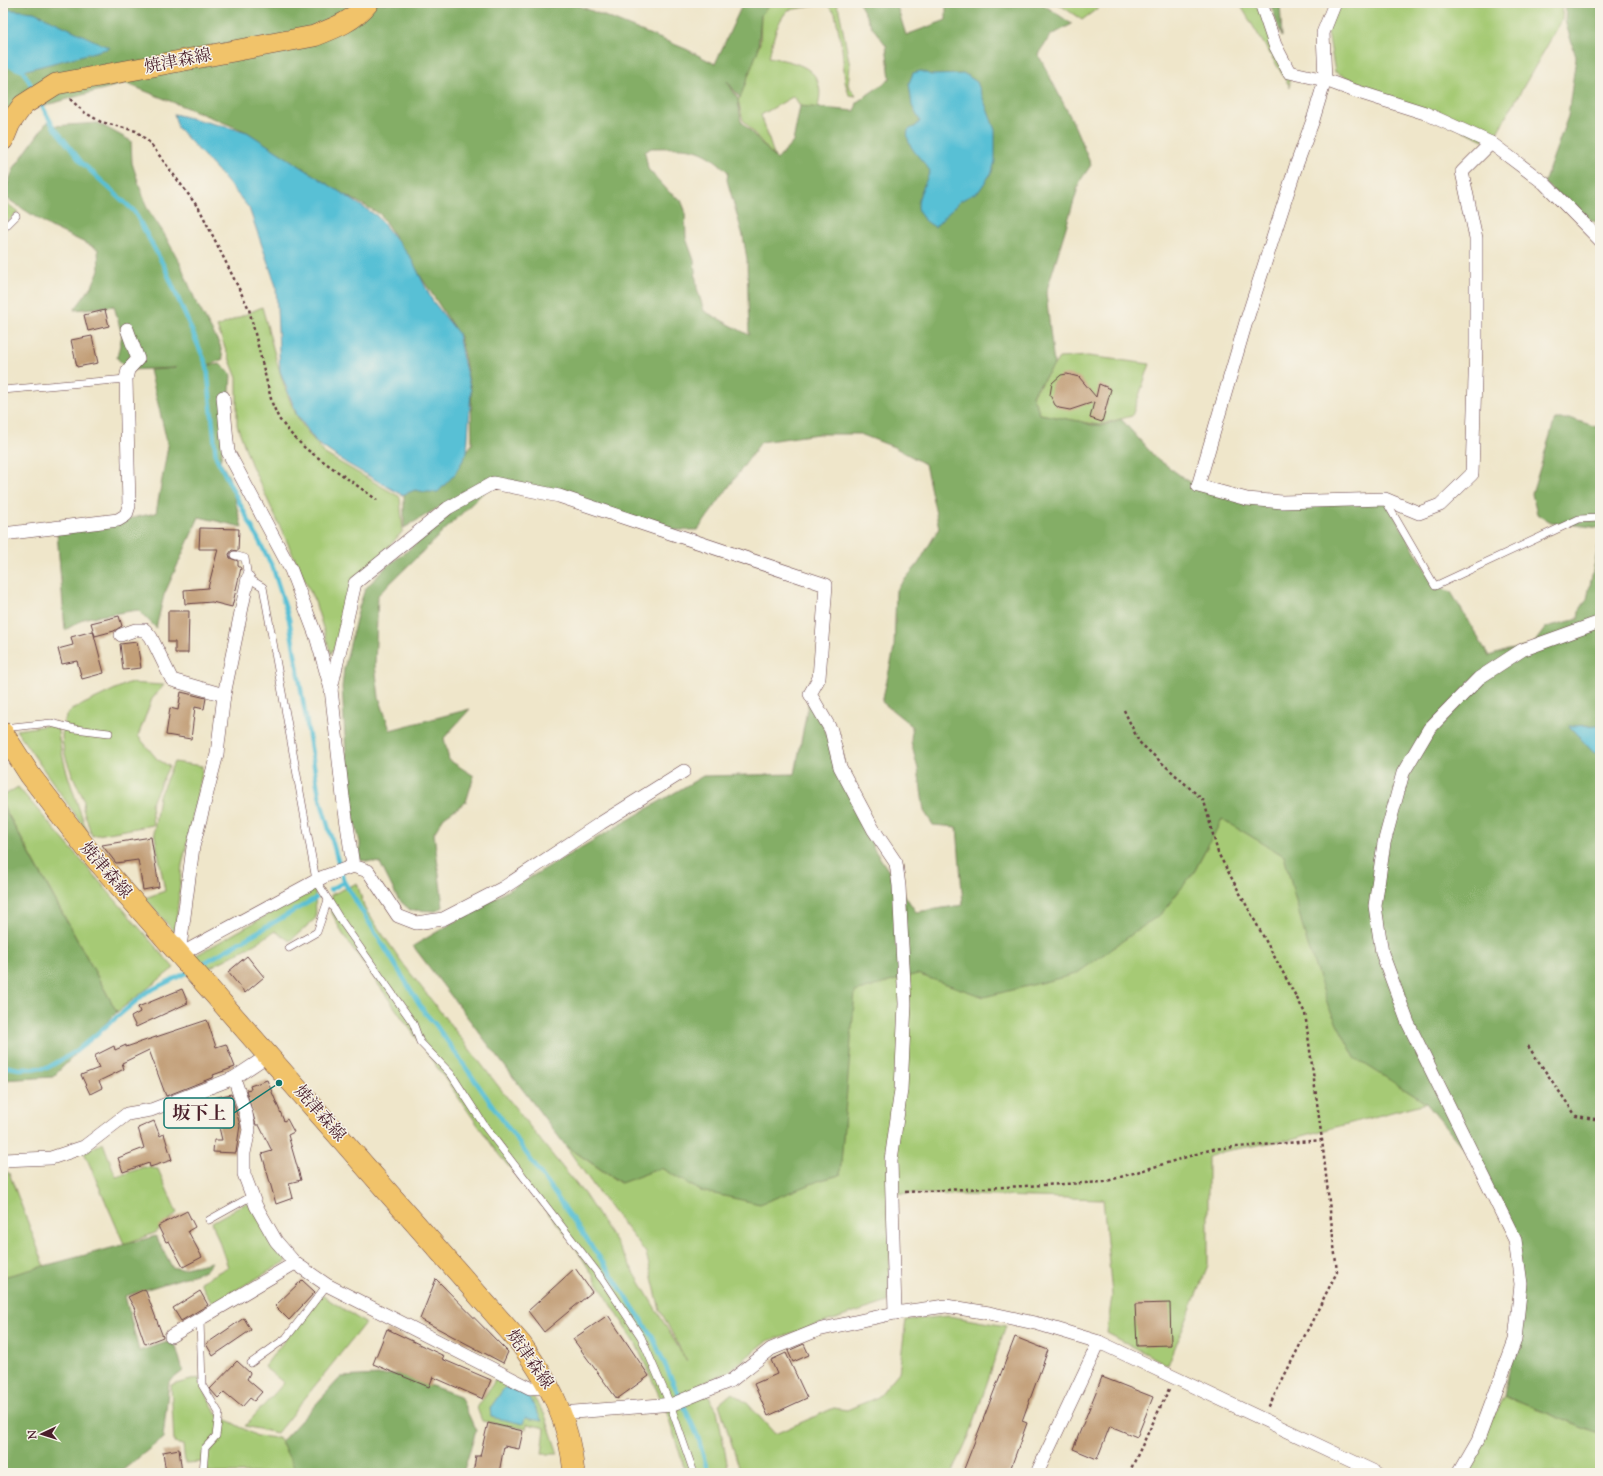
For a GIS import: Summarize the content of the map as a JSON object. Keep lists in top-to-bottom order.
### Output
{
  "streets": {
    "main road": ["焼津森線"]
  },
  "places": ["坂下上"],
  "north": "left"
}
